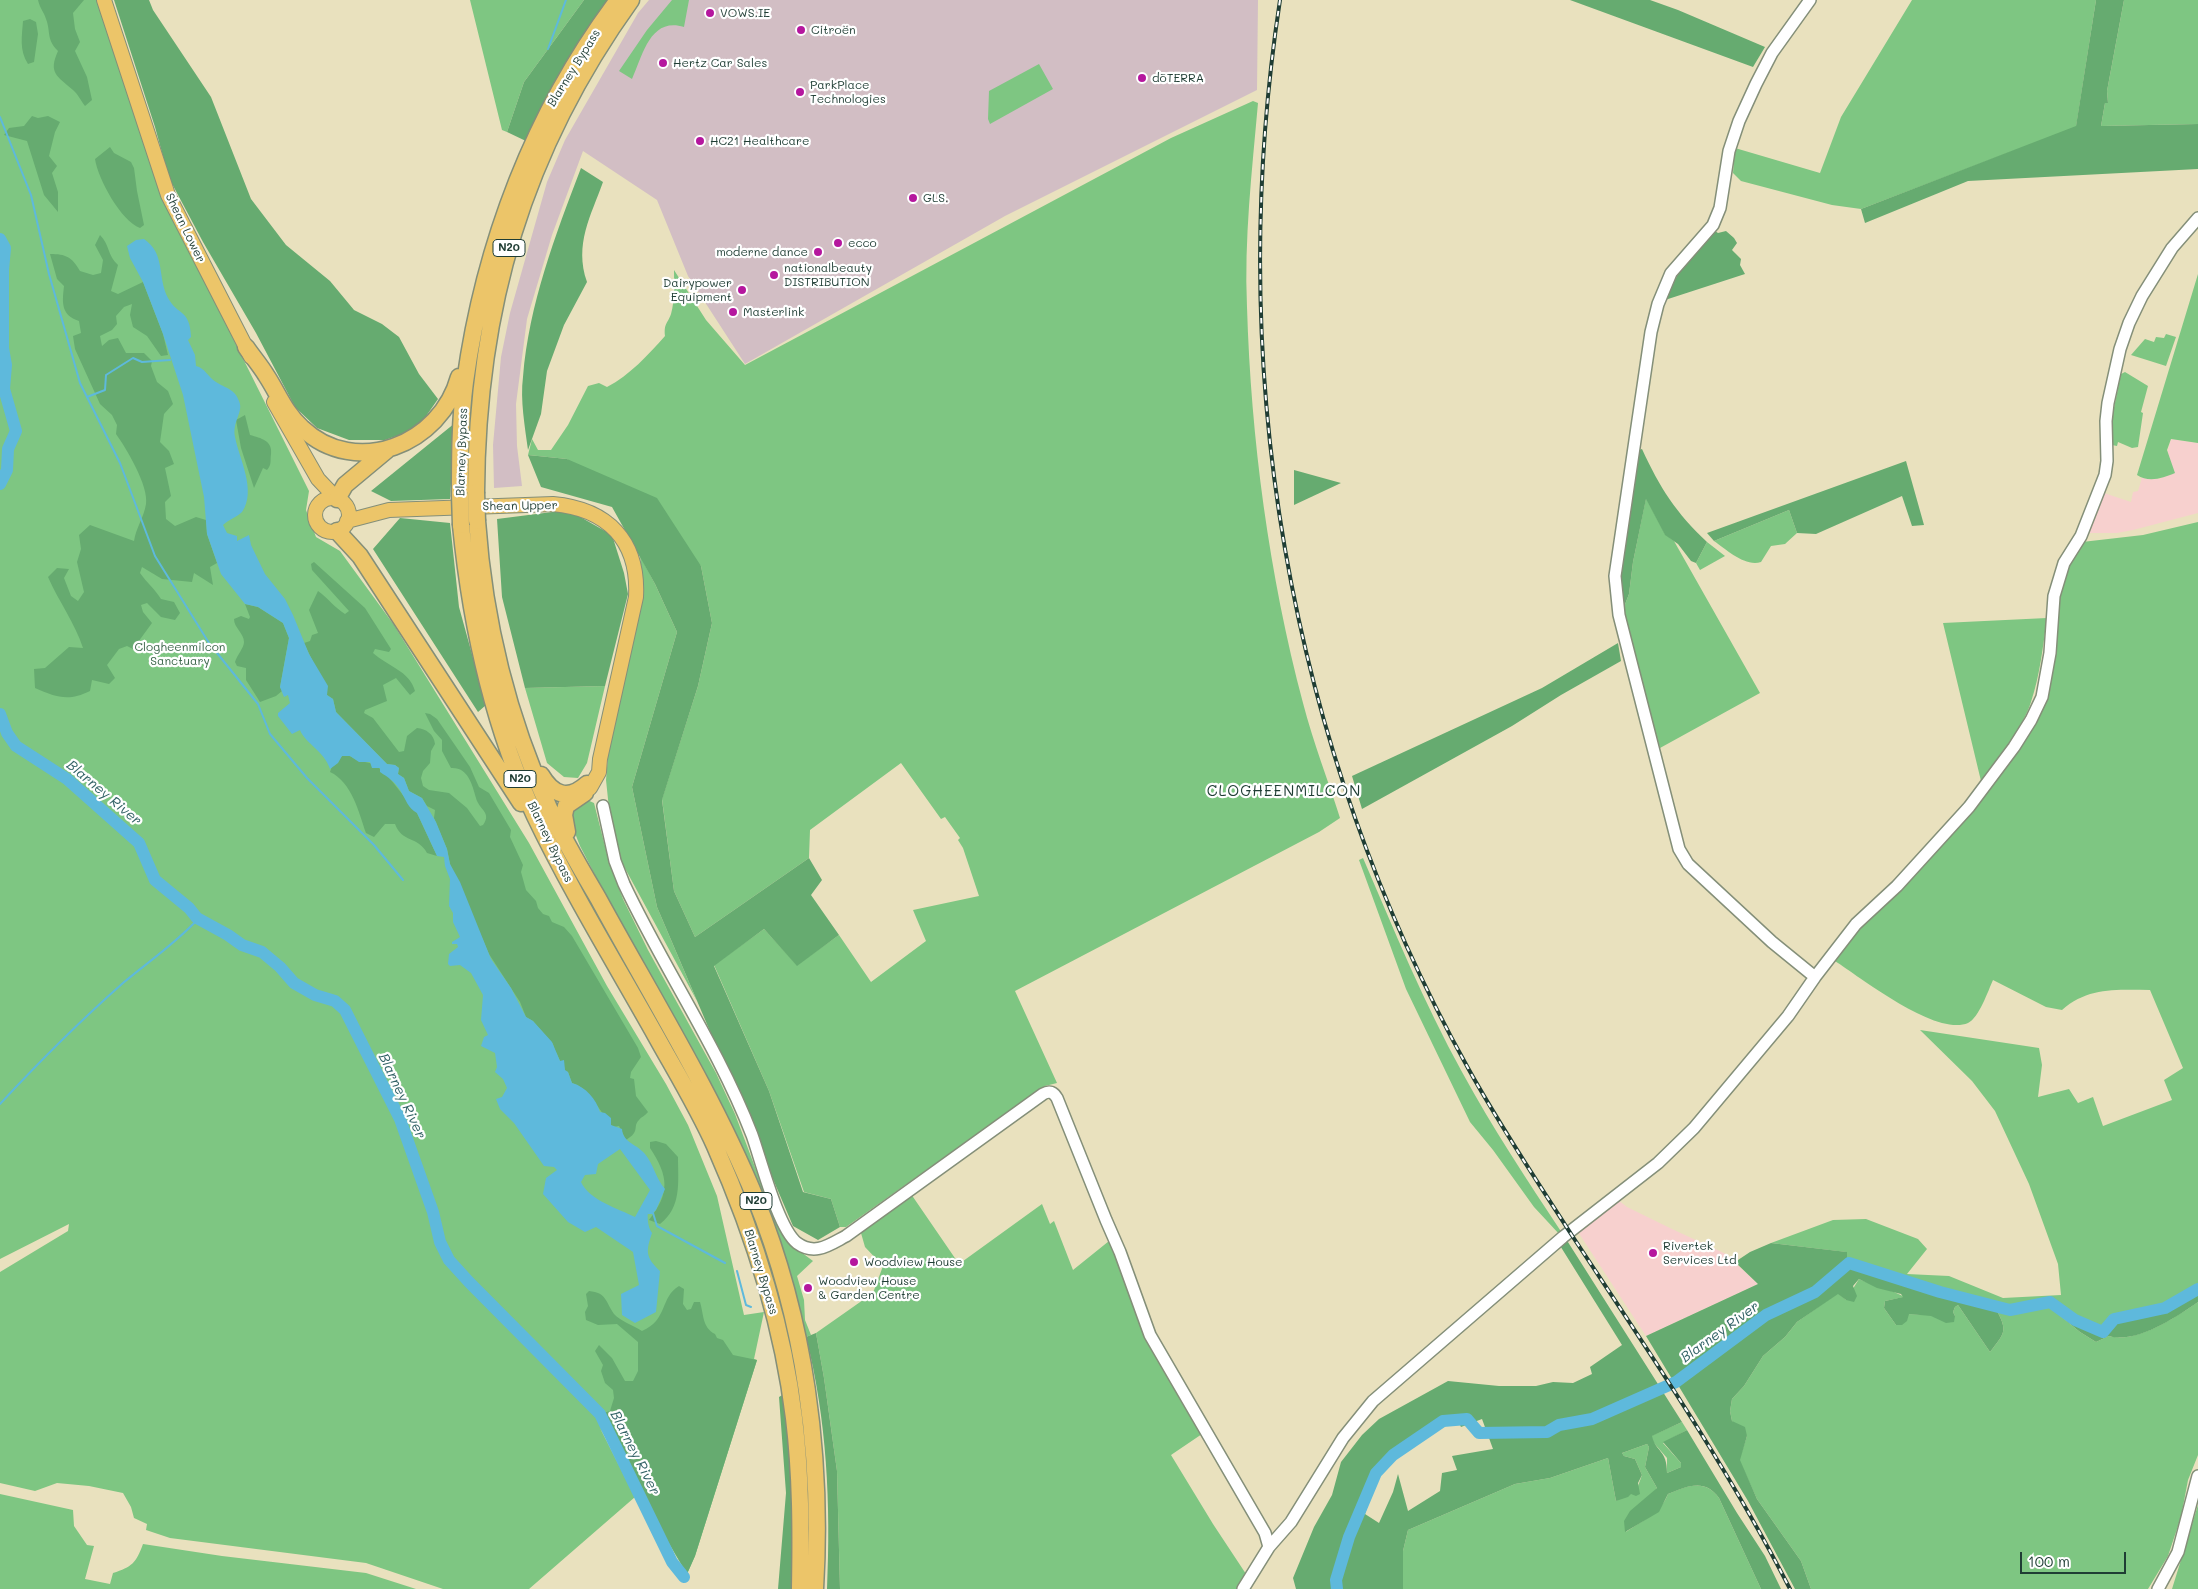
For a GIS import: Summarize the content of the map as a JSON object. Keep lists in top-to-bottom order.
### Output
{
  "streets": {
    "highway": ["Blarney Bypass", "N20"],
    "main road": ["Shean Lower", "Shean Upper"]
  },
  "crossings": [
    ["Shean Lower", "Shean Upper"]
  ],
  "districts": ["CLOGHEENMILCON"],
  "water": ["Blarney River"],
  "parks": ["Clogheenmilcon Sanctuary"],
  "places": [
    "VOWS.IE",
    "Citroën",
    "Hertz Car Sales",
    "dōTERRA",
    "ParkPlace Technologies",
    "HC21 Healthcare",
    "GLS.",
    "ecco",
    "moderne dance",
    "nationalbeauty DISTRIBUTION",
    "Dairypower Equipment",
    "Masterlink",
    "Rivertek Services Ltd",
    "Woodview House",
    "Woodview House & Garden Centre"
  ],
  "scale_bar": "100 m"
}
